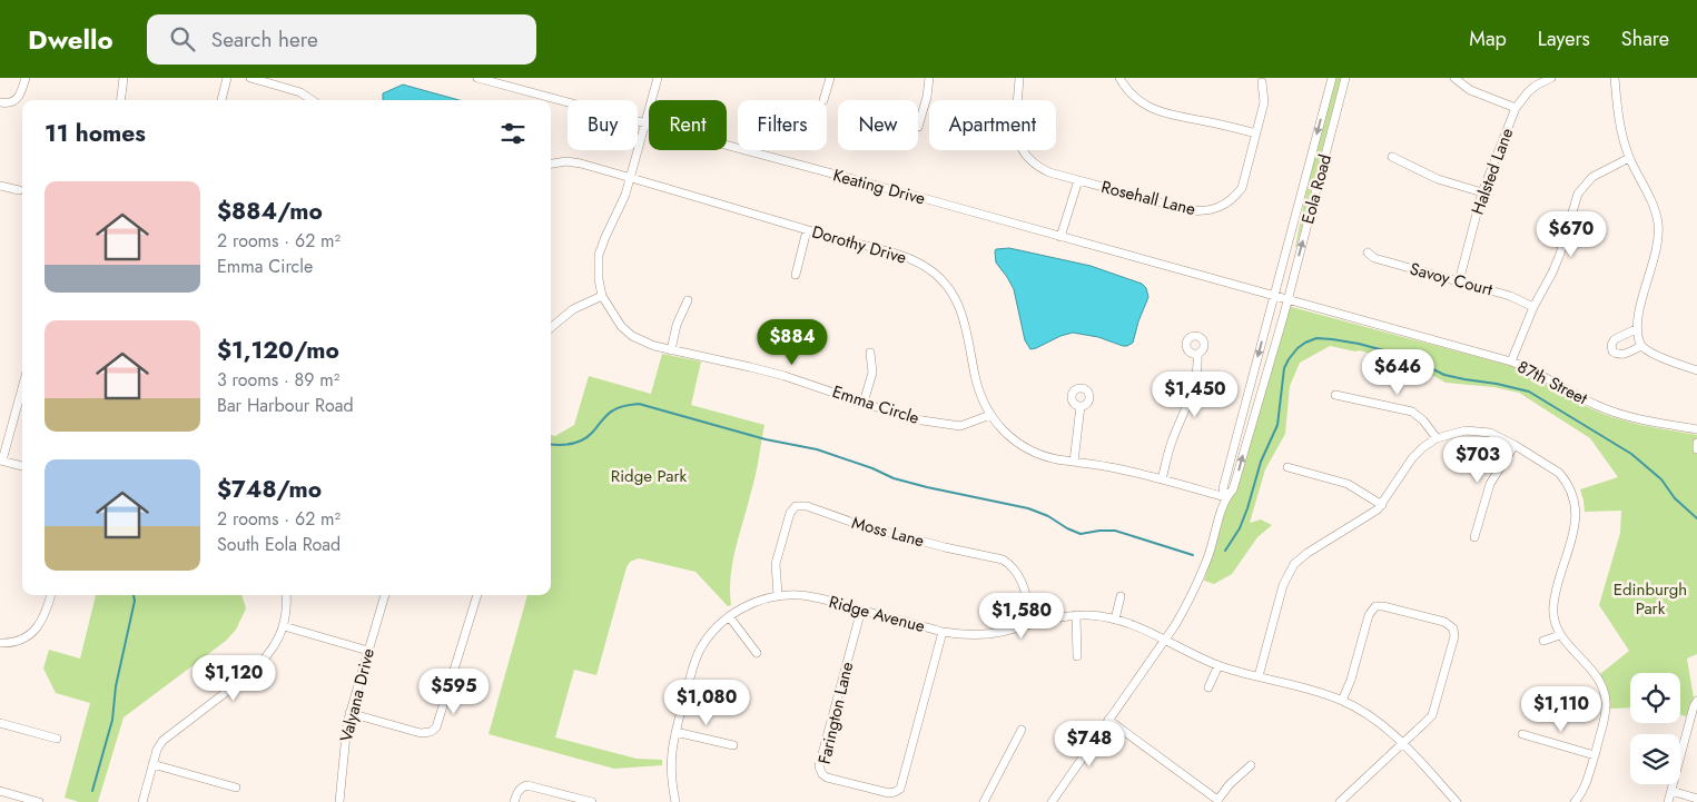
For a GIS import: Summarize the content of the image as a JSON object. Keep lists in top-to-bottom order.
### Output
{
  "streets": {
    "street": [
      "Halsted Lane",
      "Keating Drive",
      "Eola Road",
      "Rosehall Lane",
      "Dorothy Drive",
      "Savoy Court",
      "87th Street",
      "Emma Circle",
      "Moss Lane",
      "Ridge Avenue",
      "Valyana Drive",
      "Farington Lane"
    ]
  },
  "crossings": [
    ["Halsted Lane", "Savoy Court"],
    ["Keating Drive", "Eola Road"],
    ["Keating Drive", "87th Street"],
    ["Keating Drive", "Emma Circle"],
    ["Eola Road", "87th Street"],
    ["Dorothy Drive", "Emma Circle"],
    ["Moss Lane", "Ridge Avenue"],
    ["Ridge Avenue", "Farington Lane"]
  ],
  "parks": ["Ridge Park", "Edinburgh Park"],
  "page": {
    "header": "Dwello",
    "search": "Search here",
    "nav": ["Map", "Layers", "Share"],
    "chip": [
      "Buy",
      "Rent",
      "Filters",
      "New",
      "Apartment"
    ],
    "heading": "11 homes",
    "list": [
      {
        "name": "$884/mo",
        "note": "2 rooms · 62 m² · Emma Circle"
      },
      {
        "name": "$1,120/mo",
        "note": "3 rooms · 89 m² · Bar Harbour Road"
      },
      {
        "name": "$748/mo",
        "note": "2 rooms · 62 m² · South Eola Road"
      }
    ],
    "price": [
      "$670",
      "$884",
      "$646",
      "$1,450",
      "$703",
      "$1,580",
      "$1,120",
      "$595",
      "$1,080",
      "$1,110",
      "$748"
    ]
  }
}
